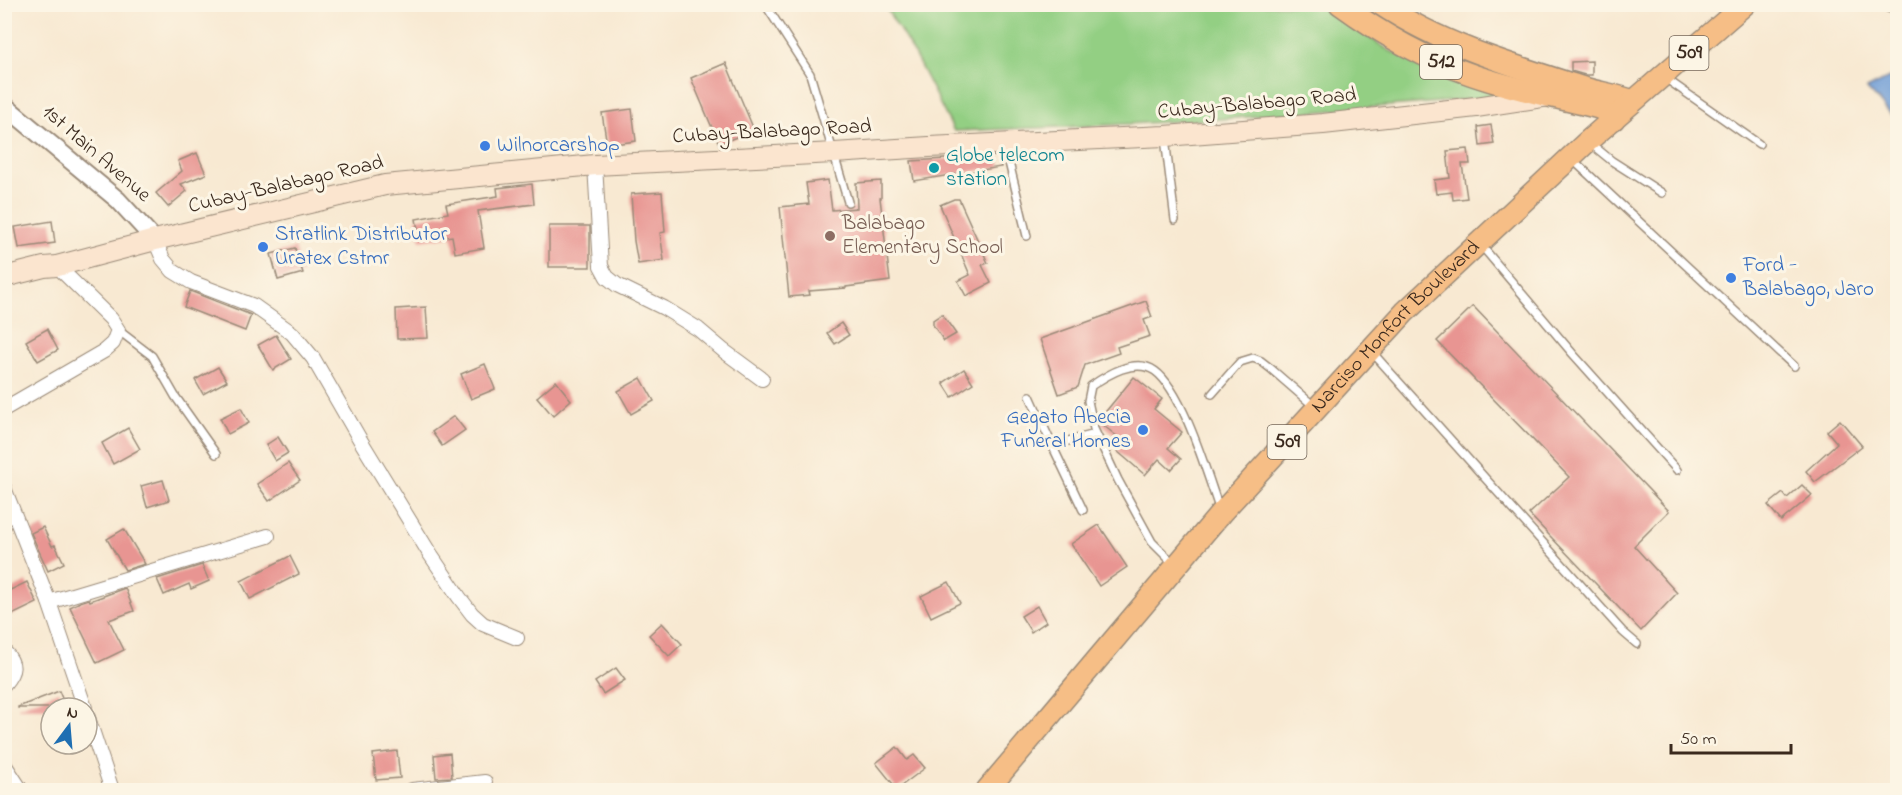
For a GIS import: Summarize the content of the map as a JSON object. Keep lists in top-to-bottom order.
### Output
{
  "streets": {
    "main road": [
      "509",
      "512",
      "Cubay-Balabago Road",
      "Narciso Monfort Boulevard"
    ],
    "street": ["1st Main Avenue"]
  },
  "crossings": [
    ["512", "Cubay-Balabago Road"],
    ["512", "Narciso Monfort Boulevard"],
    ["Cubay-Balabago Road", "1st Main Avenue"]
  ],
  "places": [
    "Wilnorcarshop",
    "Globe telecom station",
    "Balabago Elementary School",
    "Stratlink Distributor Uratex Cstmr",
    "Ford - Balabago, Jaro",
    "Gegato Abecia Funeral Homes"
  ],
  "scale_bar": "50 m",
  "north": "top"
}
